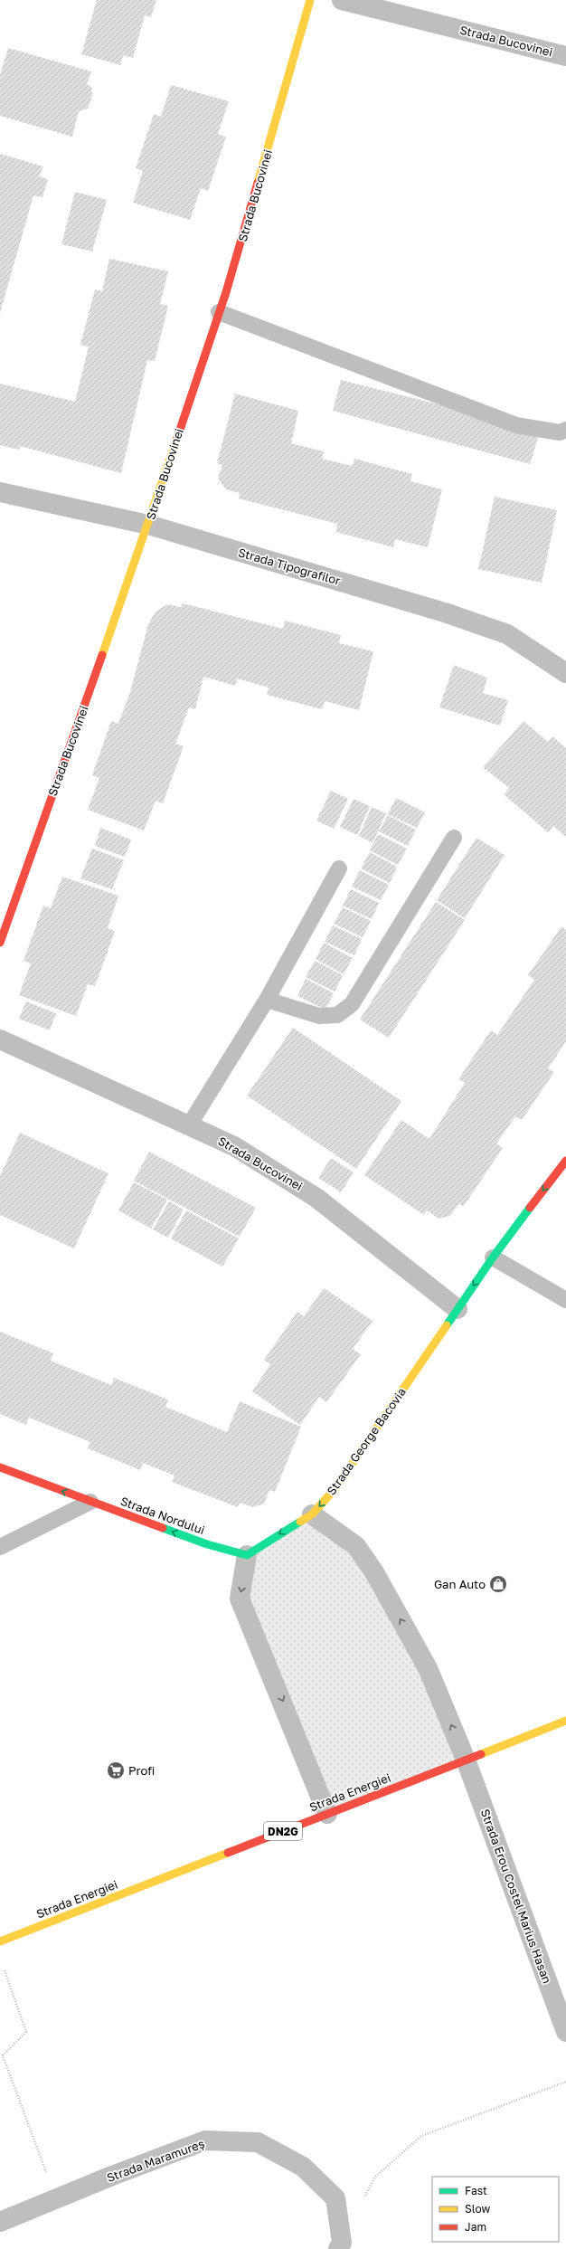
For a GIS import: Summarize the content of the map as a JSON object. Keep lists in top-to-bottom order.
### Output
{
  "streets": {
    "street": [
      "Strada Bucovinei",
      "Strada Tipografilor",
      "Strada George Bacovia",
      "Strada Nordului",
      "Strada Energiei",
      "DN2G",
      "Strada Erou Costel Marius Hasan",
      "Strada Maramureș"
    ]
  },
  "crossings": [
    ["Strada Bucovinei", "Strada Tipografilor"],
    ["Strada Bucovinei", "Strada George Bacovia"],
    ["Strada Energiei", "Strada Erou Costel Marius Hasan"]
  ],
  "one_way": ["Strada George Bacovia", "Strada Nordului"],
  "places": {
    "shop": ["Gan Auto"],
    "supermarket": ["Profi"]
  },
  "legend": ["Fast", "Slow", "Jam"]
}
